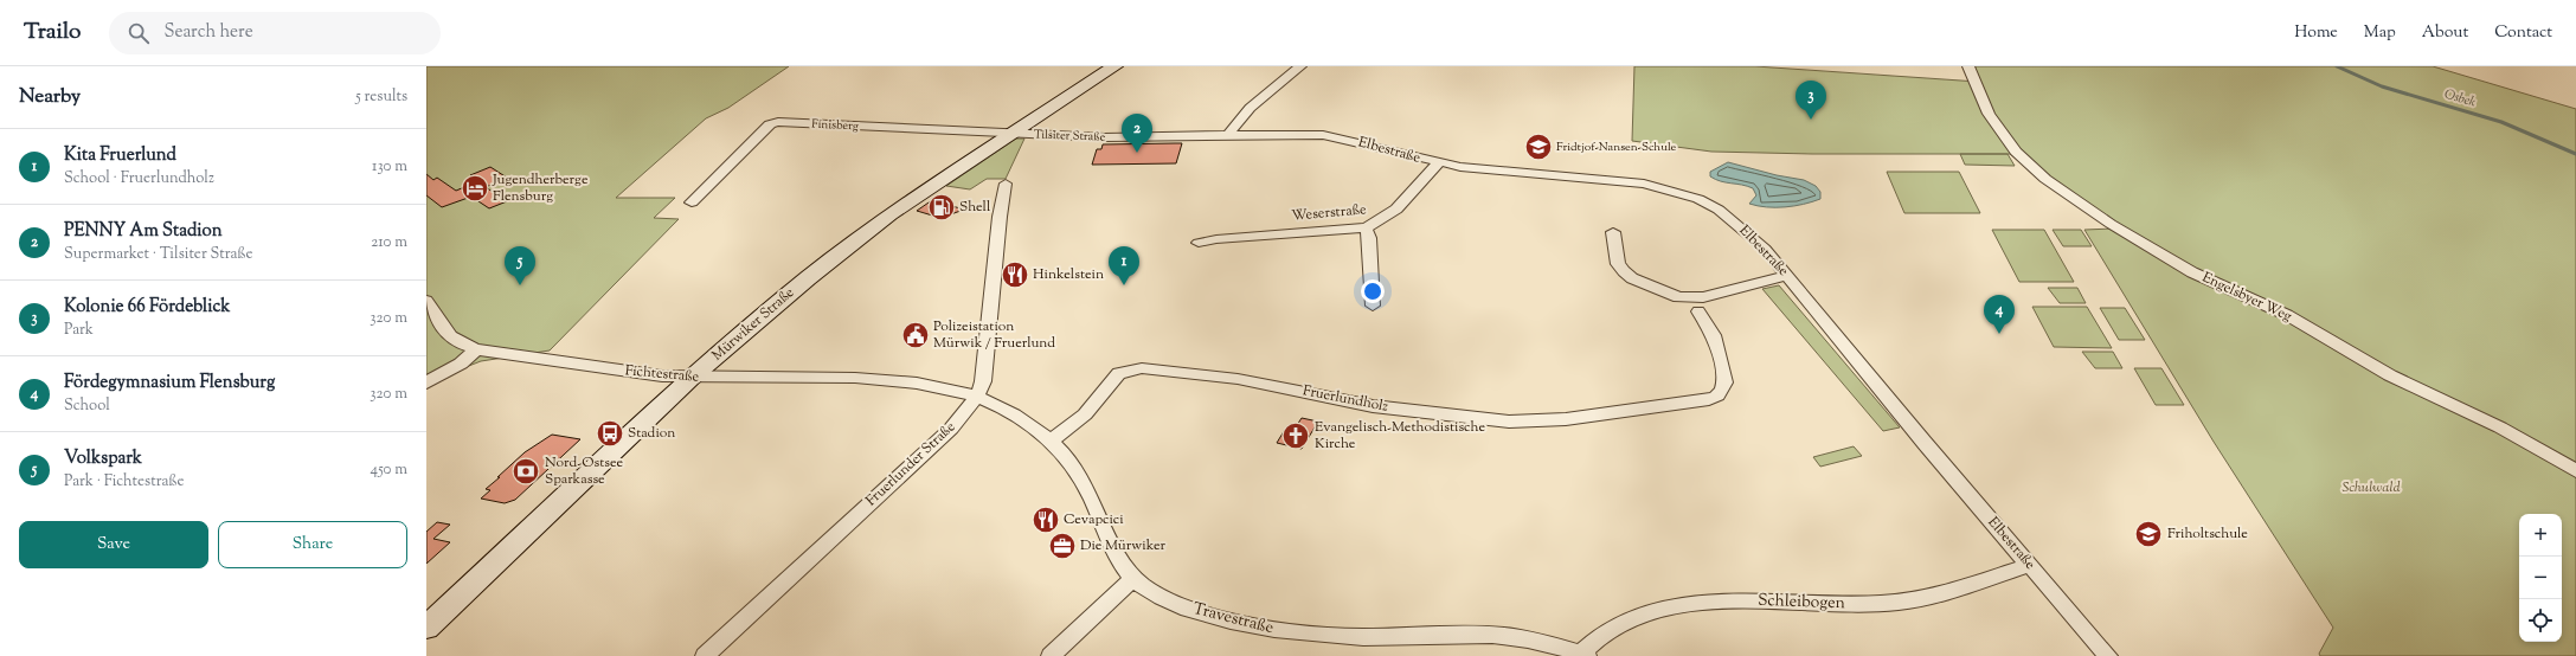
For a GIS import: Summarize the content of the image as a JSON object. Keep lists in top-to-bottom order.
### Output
{
  "streets": {
    "main road": ["Mürwiker Straße"],
    "street": [
      "Finisberg",
      "Tilsiter Straße",
      "Elbestraße",
      "Weserstraße",
      "Engelsbyer Weg",
      "Fichtestraße",
      "Fruerlundholz",
      "Fruerlunder Straße",
      "Schleibogen",
      "Travestraße"
    ]
  },
  "crossings": [
    ["Finisberg", "Tilsiter Straße"],
    ["Finisberg", "Mürwiker Straße"],
    ["Tilsiter Straße", "Elbestraße"],
    ["Tilsiter Straße", "Mürwiker Straße"],
    ["Elbestraße", "Weserstraße"],
    ["Elbestraße", "Schleibogen"],
    ["Mürwiker Straße", "Fichtestraße"],
    ["Fichtestraße", "Fruerlunder Straße"],
    ["Fichtestraße", "Travestraße"],
    ["Fruerlundholz", "Travestraße"],
    ["Fruerlunder Straße", "Travestraße"],
    ["Schleibogen", "Travestraße"]
  ],
  "water": ["Osbek"],
  "parks": ["Schulwald"],
  "places": {
    "school or university": ["Fridtjof-Nansen-Schule", "Friholtschule"],
    "hotel": ["Jugendherberge Flensburg"],
    "fuel station": ["Shell"],
    "restaurant": ["Hinkelstein", "Cevapcici"],
    "public building": ["Polizeistation Mürwik / Fruerlund"],
    "bus stop": ["Stadion"],
    "church": ["Evangelisch-Methodistische Kirche"],
    "bank": ["Nord-Ostsee Sparkasse"],
    "office": ["Die Mürwiker"]
  },
  "page": {
    "header": "Trailo",
    "search": "Search here",
    "nav": [
      "Home",
      "Map",
      "About",
      "Contact"
    ],
    "heading": ["Nearby", "5 results"],
    "pins": [
      "3",
      "2",
      "1",
      "5",
      "4"
    ],
    "list": [
      {
        "mark": "1",
        "name": "Kita Fruerlund",
        "note": "School · Fruerlundholz",
        "value": "130 m"
      },
      {
        "mark": "2",
        "name": "PENNY Am Stadion",
        "note": "Supermarket · Tilsiter Straße",
        "value": "210 m"
      },
      {
        "mark": "3",
        "name": "Kolonie 66 Fördeblick",
        "note": "Park",
        "value": "320 m"
      },
      {
        "mark": "4",
        "name": "Fördegymnasium Flensburg",
        "note": "School",
        "value": "320 m"
      },
      {
        "mark": "5",
        "name": "Volkspark",
        "note": "Park · Fichtestraße",
        "value": "450 m"
      }
    ],
    "buttons": ["Save", "Share"],
    "map_buttons": ["+", "−"]
  }
}
